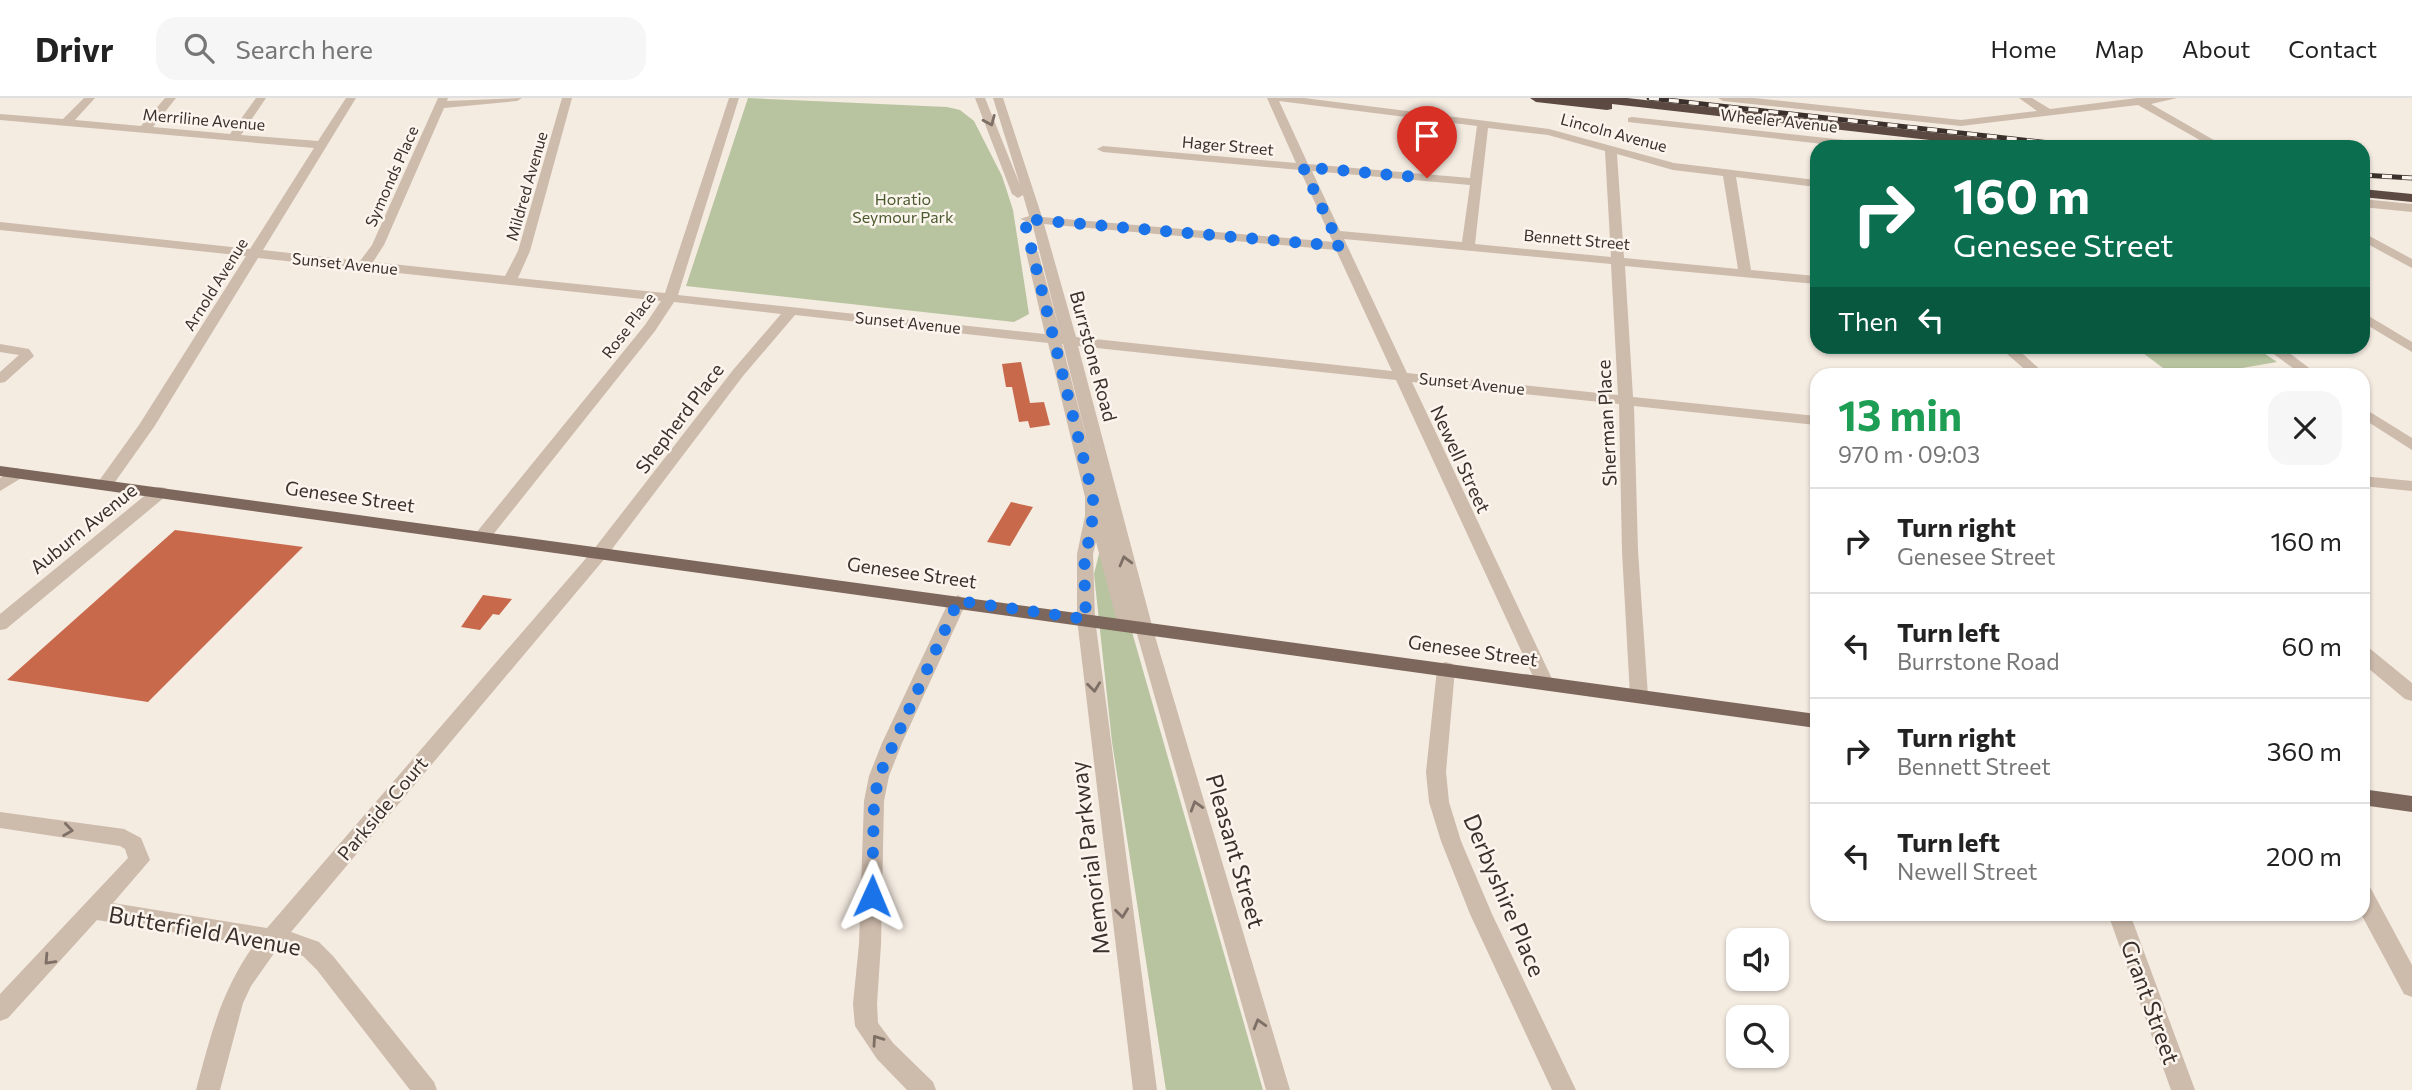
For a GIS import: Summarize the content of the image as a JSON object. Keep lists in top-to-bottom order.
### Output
{
  "streets": {
    "main road": ["Genesee Street"],
    "street": [
      "Merriline Avenue",
      "Wheeler Avenue",
      "Lincoln Avenue",
      "Hager Street",
      "Symonds Place",
      "Mildred Avenue",
      "Bennett Street",
      "Sunset Avenue",
      "Arnold Avenue",
      "Rose Place",
      "Burrstone Road",
      "Shepherd Place",
      "Sherman Place",
      "Newell Street",
      "Auburn Avenue",
      "Parkside Court",
      "Pleasant Street",
      "Memorial Parkway",
      "Derbyshire Place",
      "Butterfield Avenue",
      "Grant Street"
    ]
  },
  "crossings": [
    ["Merriline Avenue", "Arnold Avenue"],
    ["Lincoln Avenue", "Sherman Place"],
    ["Hager Street", "Newell Street"],
    ["Symonds Place", "Sunset Avenue"],
    ["Mildred Avenue", "Sunset Avenue"],
    ["Bennett Street", "Burrstone Road"],
    ["Bennett Street", "Sherman Place"],
    ["Bennett Street", "Newell Street"],
    ["Sunset Avenue", "Arnold Avenue"],
    ["Sunset Avenue", "Rose Place"],
    ["Sunset Avenue", "Burrstone Road"],
    ["Sunset Avenue", "Shepherd Place"],
    ["Sunset Avenue", "Sherman Place"],
    ["Sunset Avenue", "Newell Street"],
    ["Arnold Avenue", "Genesee Street"],
    ["Rose Place", "Genesee Street"],
    ["Burrstone Road", "Genesee Street"],
    ["Burrstone Road", "Pleasant Street"],
    ["Burrstone Road", "Memorial Parkway"],
    ["Shepherd Place", "Genesee Street"],
    ["Shepherd Place", "Parkside Court"],
    ["Sherman Place", "Genesee Street"],
    ["Newell Street", "Genesee Street"],
    ["Genesee Street", "Auburn Avenue"],
    ["Genesee Street", "Parkside Court"],
    ["Genesee Street", "Pleasant Street"],
    ["Genesee Street", "Memorial Parkway"],
    ["Genesee Street", "Derbyshire Place"],
    ["Parkside Court", "Butterfield Avenue"]
  ],
  "one_way": ["Pleasant Street", "Memorial Parkway"],
  "parks": ["Horatio Seymour Park"],
  "page": {
    "header": "Drivr",
    "search": "Search here",
    "nav": [
      "Home",
      "Map",
      "About",
      "Contact"
    ],
    "turn": ["160 m", "Genesee Street"],
    "then": "Then",
    "heading": ["13 min", "970 m · 09:03"],
    "list": [
      {
        "name": "Turn right",
        "note": "Genesee Street",
        "value": "160 m"
      },
      {
        "name": "Turn left",
        "note": "Burrstone Road",
        "value": "60 m"
      },
      {
        "name": "Turn right",
        "note": "Bennett Street",
        "value": "360 m"
      },
      {
        "name": "Turn left",
        "note": "Newell Street",
        "value": "200 m"
      }
    ]
  }
}
